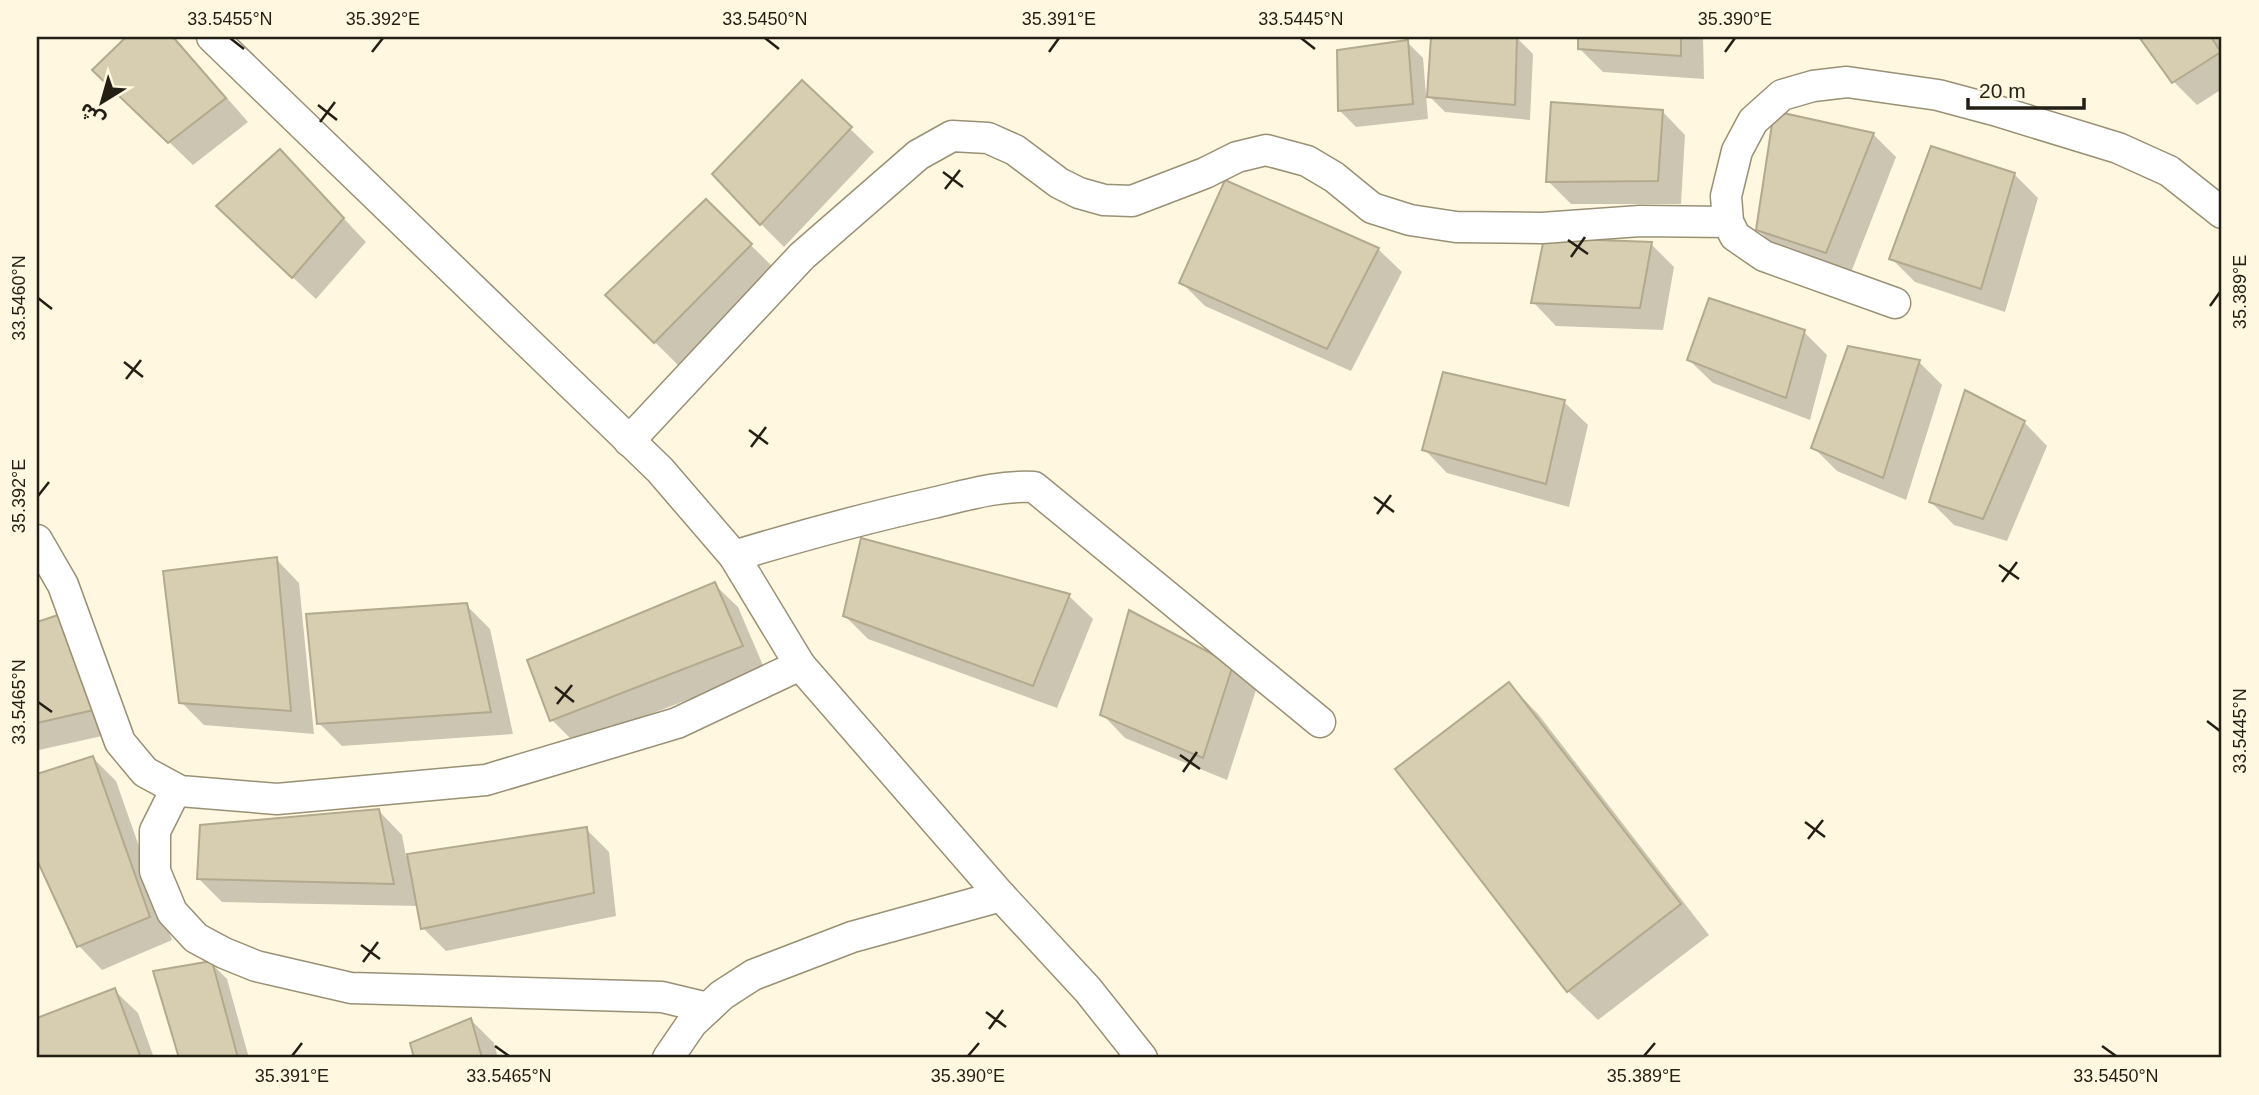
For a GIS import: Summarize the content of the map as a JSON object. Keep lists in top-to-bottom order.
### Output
{
  "scale_bar": "20 m",
  "north": "bottom left",
  "coordinates": [
    "33.5455°N",
    "35.392°E",
    "33.5450°N",
    "35.391°E",
    "33.5445°N",
    "35.390°E",
    "35.389°E",
    "33.5460°N",
    "33.5465°N"
  ]
}
